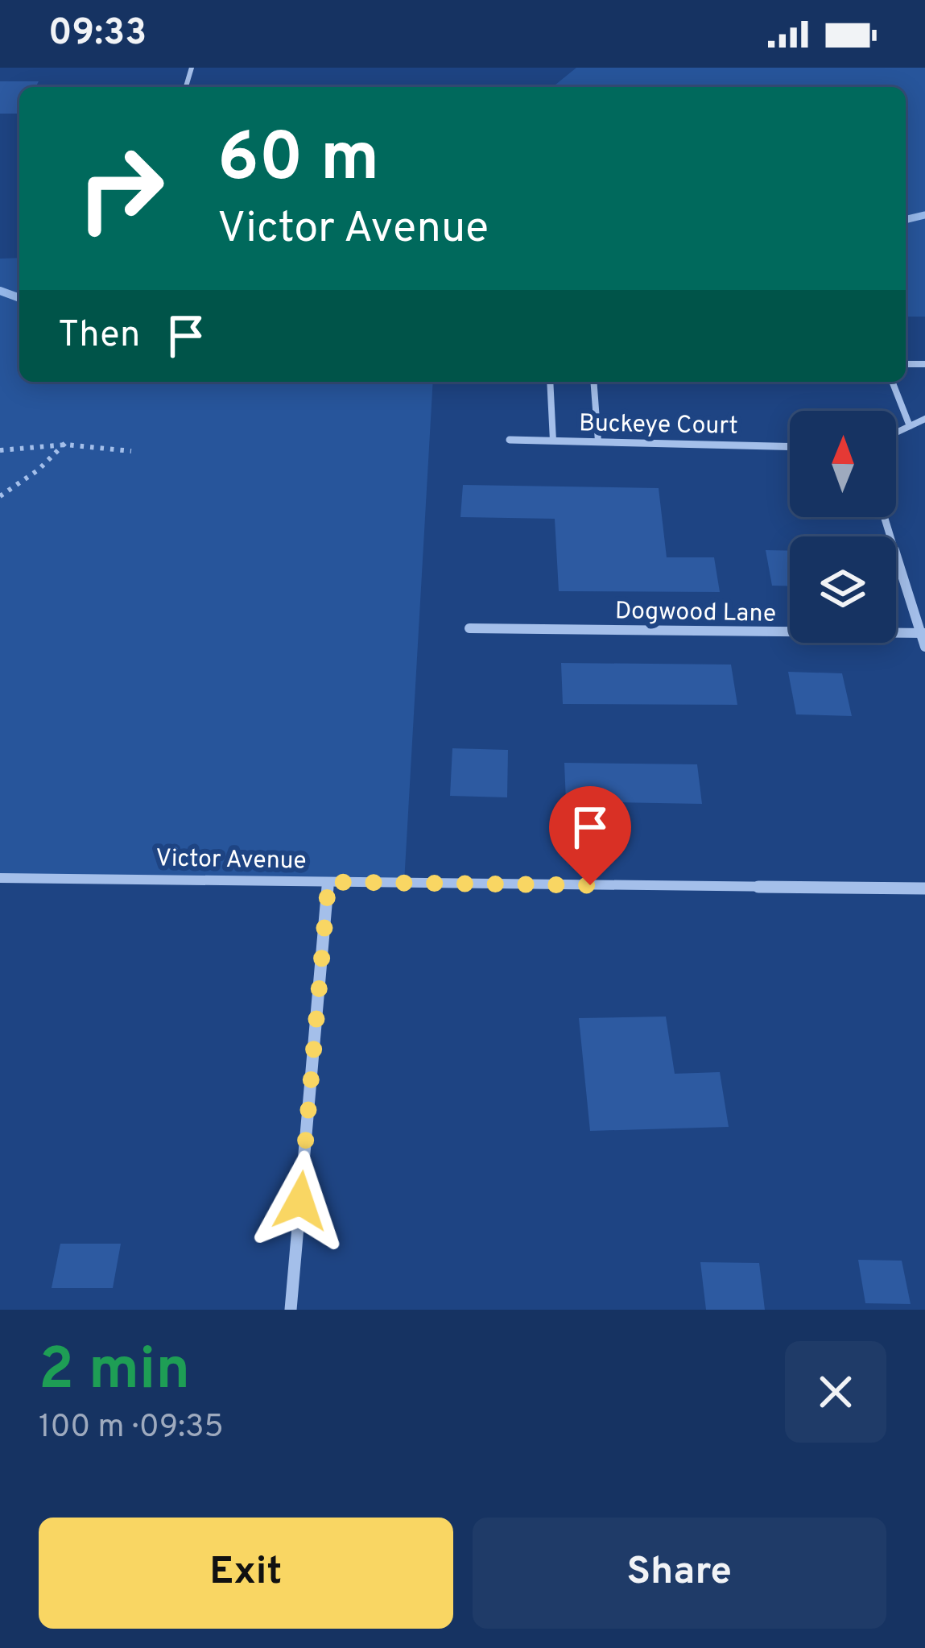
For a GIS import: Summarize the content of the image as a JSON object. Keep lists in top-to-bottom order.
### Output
{
  "streets": {
    "street": ["Buckeye Court", "Dogwood Lane", "Victor Avenue"]
  },
  "north": "top",
  "page": {
    "status": "09:33",
    "turn": ["60 m", "Victor Avenue"],
    "then": "Then",
    "heading": ["2 min", "100 m · 09:35"],
    "buttons": ["Exit", "Share"]
  }
}
